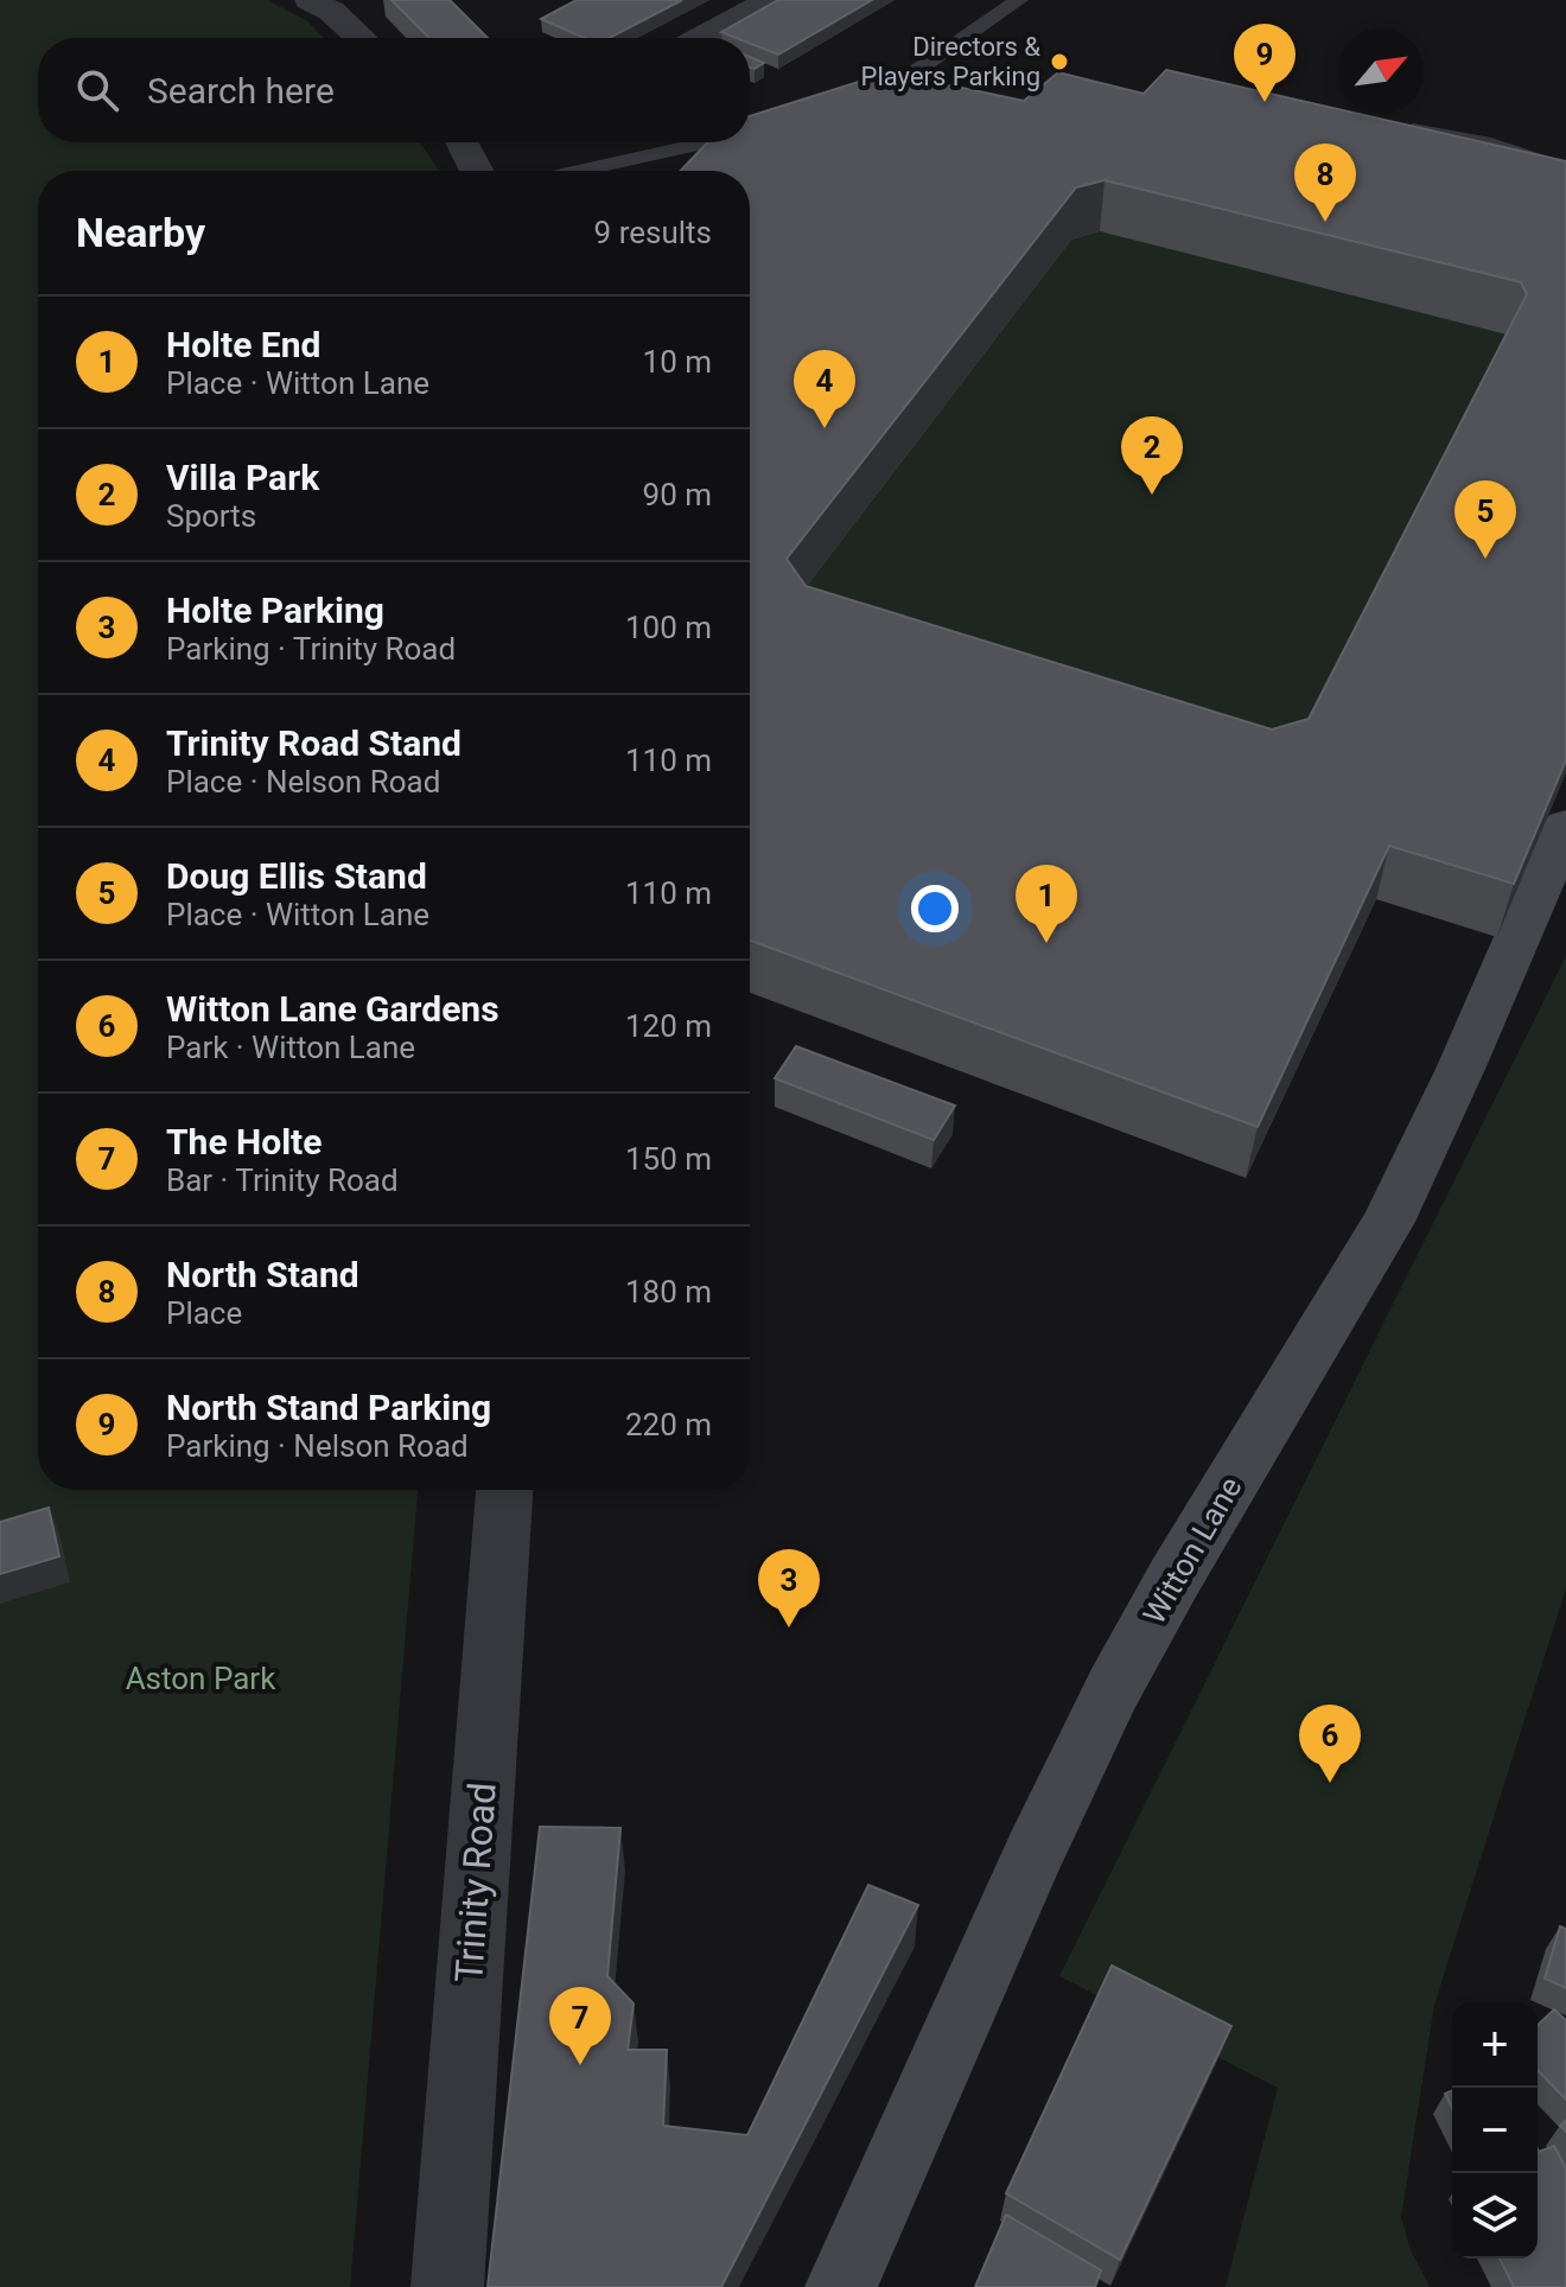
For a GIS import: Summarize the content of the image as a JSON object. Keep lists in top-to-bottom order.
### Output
{
  "streets": {
    "main road": ["Witton Lane"],
    "street": ["Trinity Road"]
  },
  "parks": ["Aston Park"],
  "places": ["Directors & Players Parking"],
  "north": "top right",
  "page": {
    "pins": [
      "9",
      "8",
      "4",
      "2",
      "5",
      "1",
      "3",
      "6",
      "7"
    ],
    "search": "Search here",
    "heading": ["Nearby", "9 results"],
    "list": [
      {
        "mark": "1",
        "name": "Holte End",
        "note": "Place · Witton Lane",
        "value": "10 m"
      },
      {
        "mark": "2",
        "name": "Villa Park",
        "note": "Sports",
        "value": "90 m"
      },
      {
        "mark": "3",
        "name": "Holte Parking",
        "note": "Parking · Trinity Road",
        "value": "100 m"
      },
      {
        "mark": "4",
        "name": "Trinity Road Stand",
        "note": "Place · Nelson Road",
        "value": "110 m"
      },
      {
        "mark": "5",
        "name": "Doug Ellis Stand",
        "note": "Place · Witton Lane",
        "value": "110 m"
      },
      {
        "mark": "6",
        "name": "Witton Lane Gardens",
        "note": "Park · Witton Lane",
        "value": "120 m"
      },
      {
        "mark": "7",
        "name": "The Holte",
        "note": "Bar · Trinity Road",
        "value": "150 m"
      },
      {
        "mark": "8",
        "name": "North Stand",
        "note": "Place",
        "value": "180 m"
      },
      {
        "mark": "9",
        "name": "North Stand Parking",
        "note": "Parking · Nelson Road",
        "value": "220 m"
      }
    ],
    "map_buttons": ["+", "−"]
  }
}
